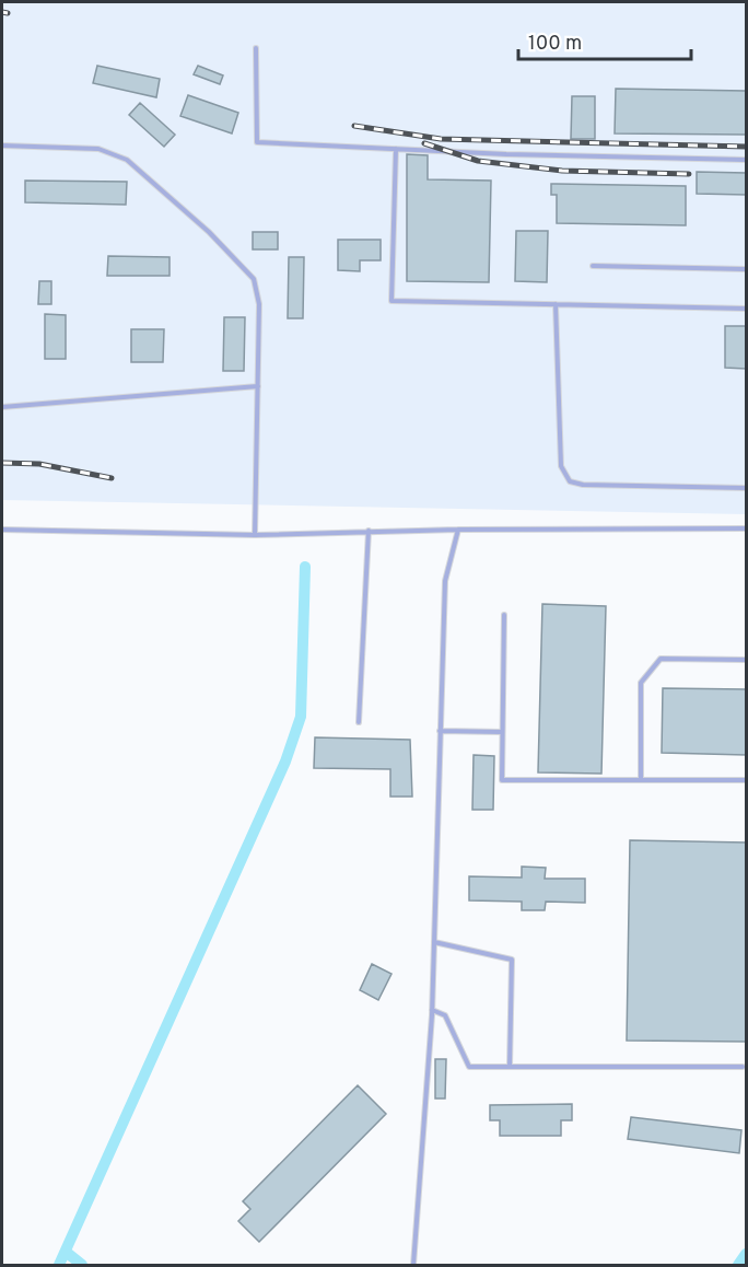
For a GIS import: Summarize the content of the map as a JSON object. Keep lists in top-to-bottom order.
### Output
{
  "scale_bar": "100 m"
}
